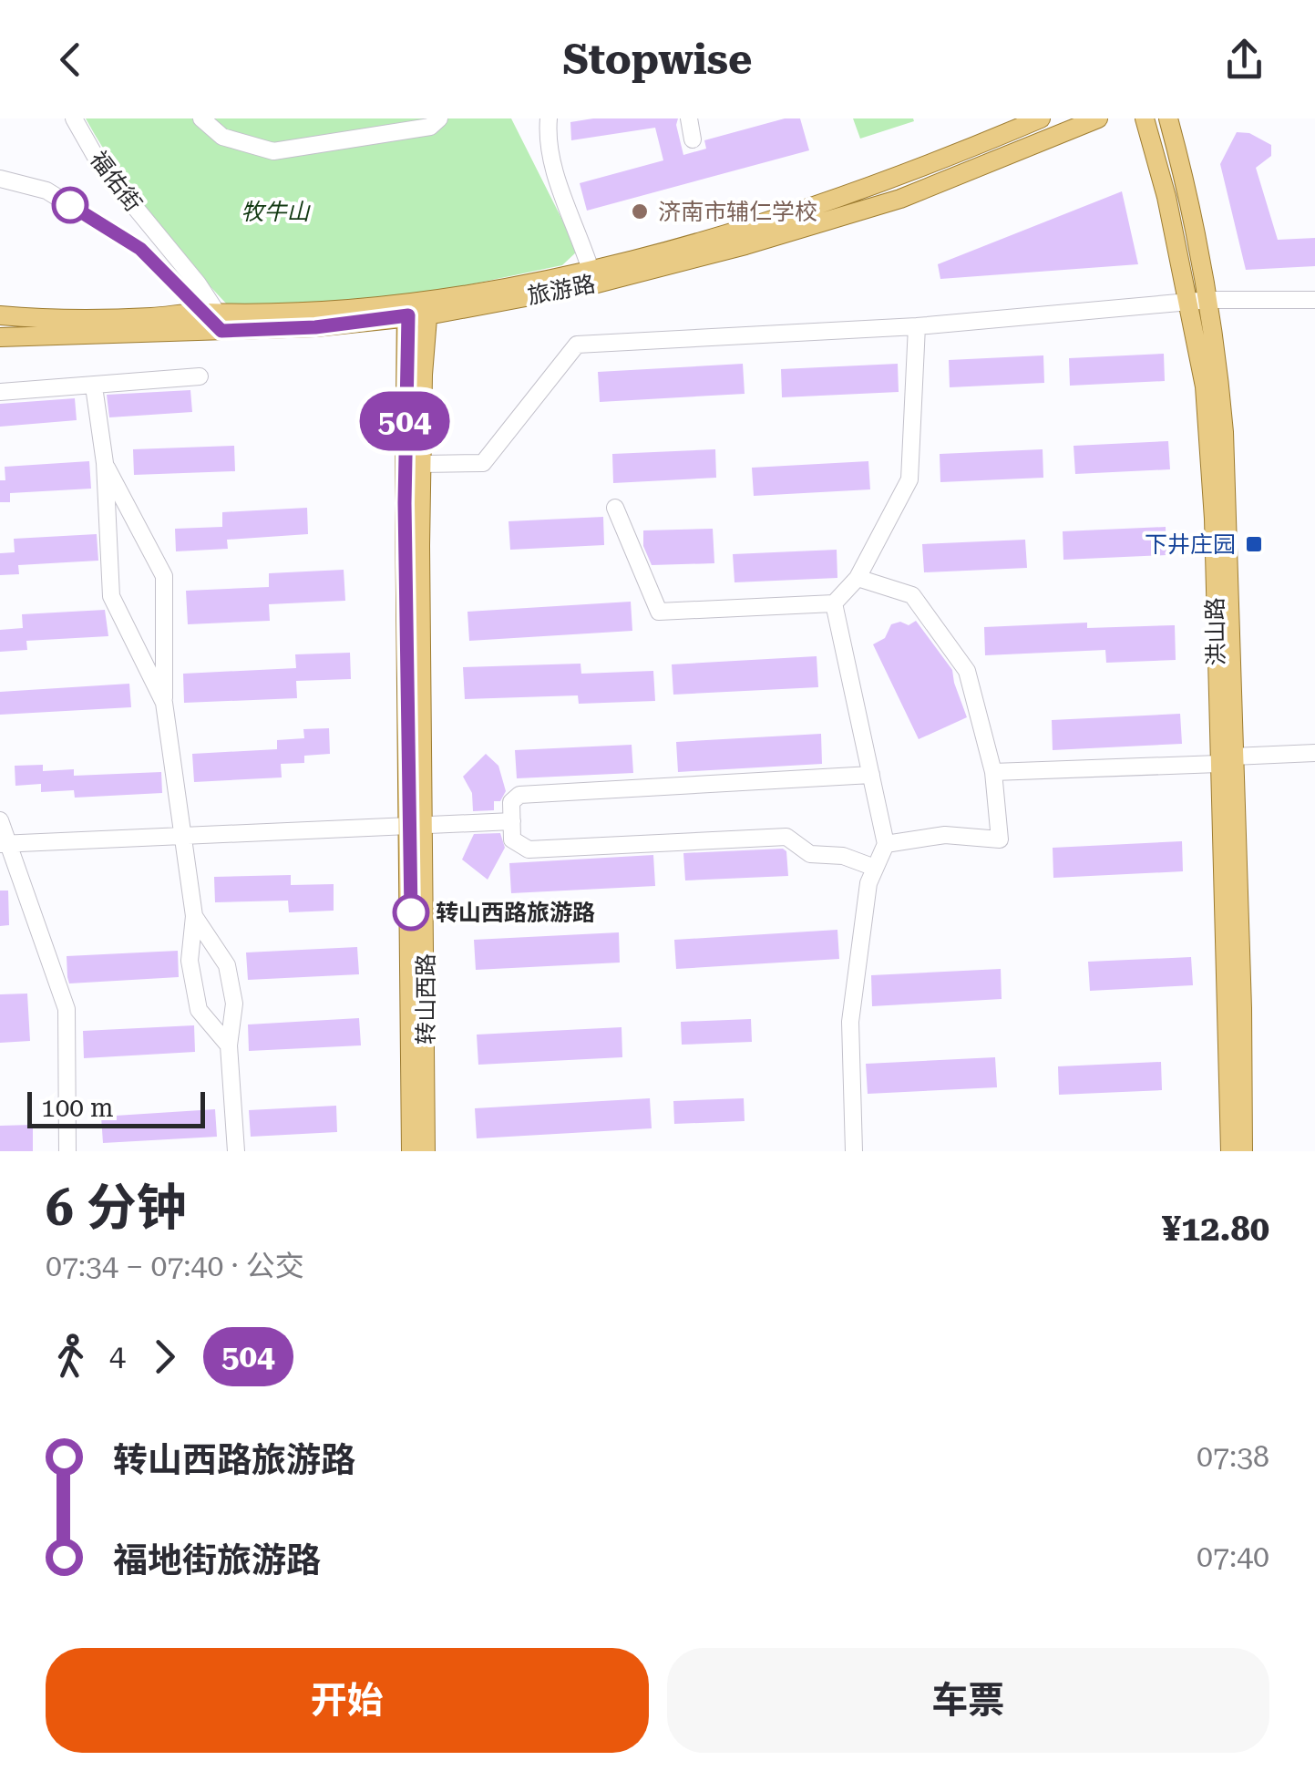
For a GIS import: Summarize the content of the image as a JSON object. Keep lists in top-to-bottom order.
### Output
{
  "streets": {
    "main road": ["旅游路", "洪山路", "转山西路"],
    "street": ["福佑街"]
  },
  "crossings": [
    ["福佑街", "旅游路"],
    ["旅游路", "转山西路"]
  ],
  "parks": ["牧牛山"],
  "places": {
    "other": ["济南市辅仁学校", "转山西路旅游路"],
    "transit": ["下井庄园"]
  },
  "lines": ["bus line 504"],
  "scale_bar": "100 m",
  "page": {
    "header": "Stopwise",
    "on_map": "504",
    "scale": "100 m",
    "heading": ["6 分钟", "07:34 – 07:40 · 公交", "¥12.80"],
    "legs": ["4", "504"],
    "list": [
      {
        "name": "转山西路旅游路",
        "value": "07:38"
      },
      {
        "name": "福地街旅游路",
        "value": "07:40"
      }
    ],
    "buttons": ["开始", "车票"]
  }
}
